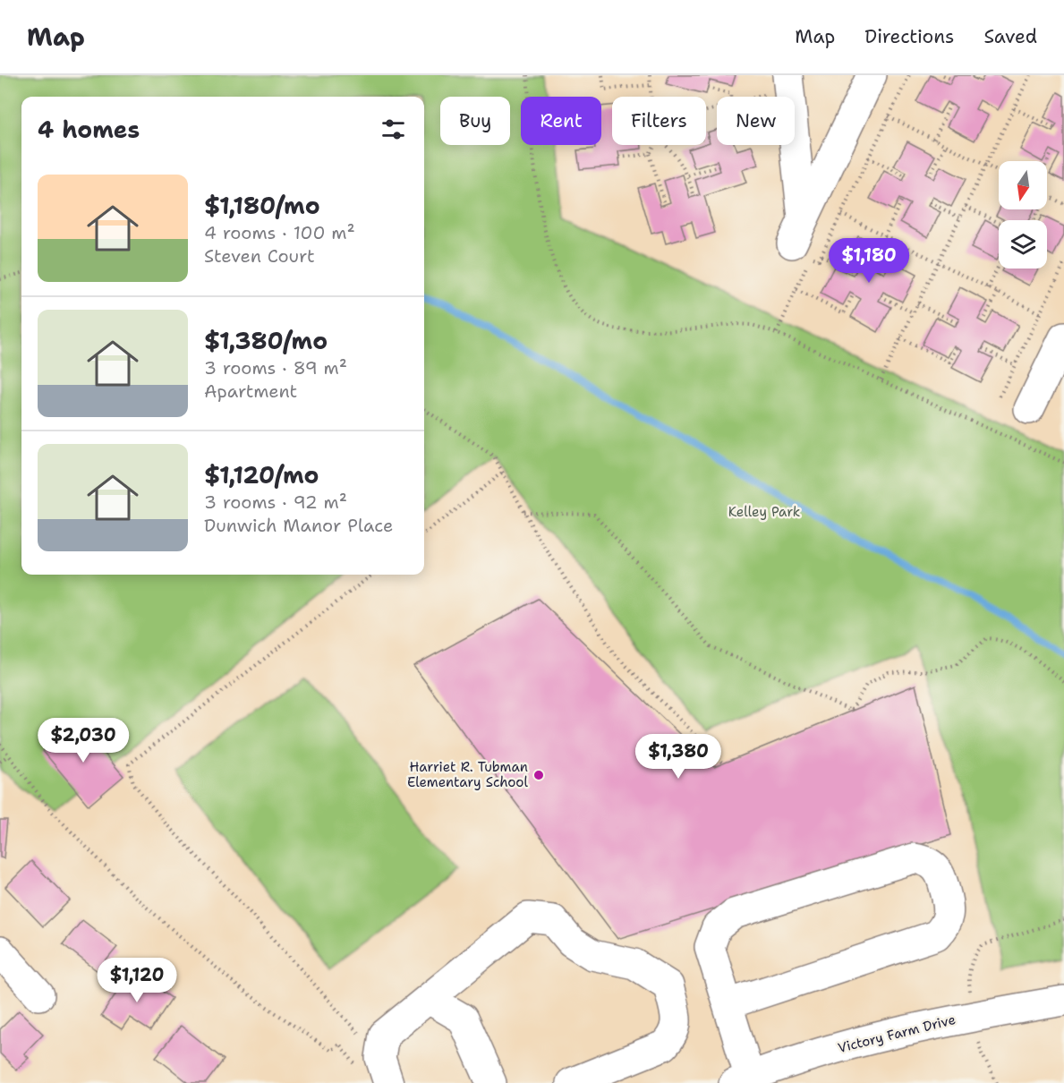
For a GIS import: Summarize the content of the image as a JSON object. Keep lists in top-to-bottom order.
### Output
{
  "streets": {
    "street": ["Victory Farm Drive"]
  },
  "parks": ["Kelley Park"],
  "places": ["Harriet R. Tubman Elementary School"],
  "north": "bottom",
  "page": {
    "header": "Map",
    "nav": ["Map", "Directions", "Saved"],
    "chip": [
      "Buy",
      "Rent",
      "Filters",
      "New"
    ],
    "heading": "4 homes",
    "list": [
      {
        "name": "$1,180/mo",
        "note": "4 rooms · 100 m² · Steven Court"
      },
      {
        "name": "$1,380/mo",
        "note": "3 rooms · 89 m² · Apartment"
      },
      {
        "name": "$1,120/mo",
        "note": "3 rooms · 92 m² · Dunwich Manor Place"
      }
    ],
    "price": [
      "$1,180",
      "$2,030",
      "$1,380",
      "$1,120"
    ]
  }
}
